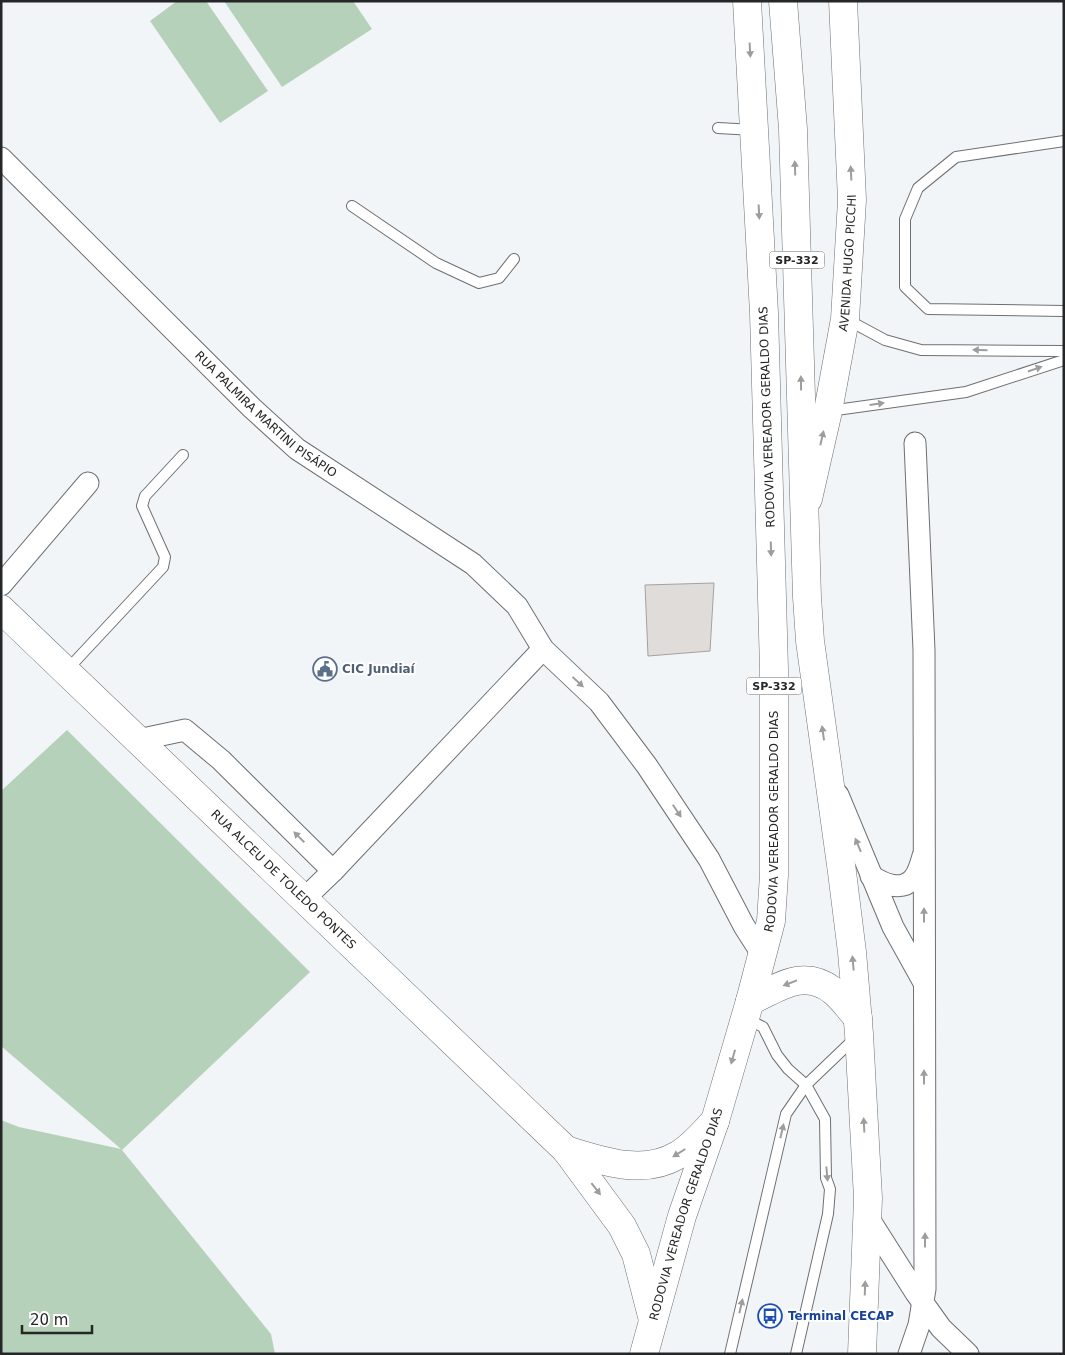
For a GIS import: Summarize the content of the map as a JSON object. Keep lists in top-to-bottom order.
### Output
{
  "streets": {
    "main road": [
      "SP-332",
      "AVENIDA HUGO PICCHI",
      "RODOVIA VEREADOR GERALDO DIAS",
      "RUA ALCEU DE TOLEDO PONTES"
    ],
    "street": ["RUA PALMIRA MARTINI PISÁPIO"]
  },
  "crossings": [
    ["SP-332", "AVENIDA HUGO PICCHI"],
    ["RUA PALMIRA MARTINI PISÁPIO", "RODOVIA VEREADOR GERALDO DIAS"],
    ["RODOVIA VEREADOR GERALDO DIAS", "RUA ALCEU DE TOLEDO PONTES"]
  ],
  "places": {
    "public building": ["CIC Jundiaí"],
    "bus stop": ["Terminal CECAP"]
  },
  "scale_bar": "20 m"
}
